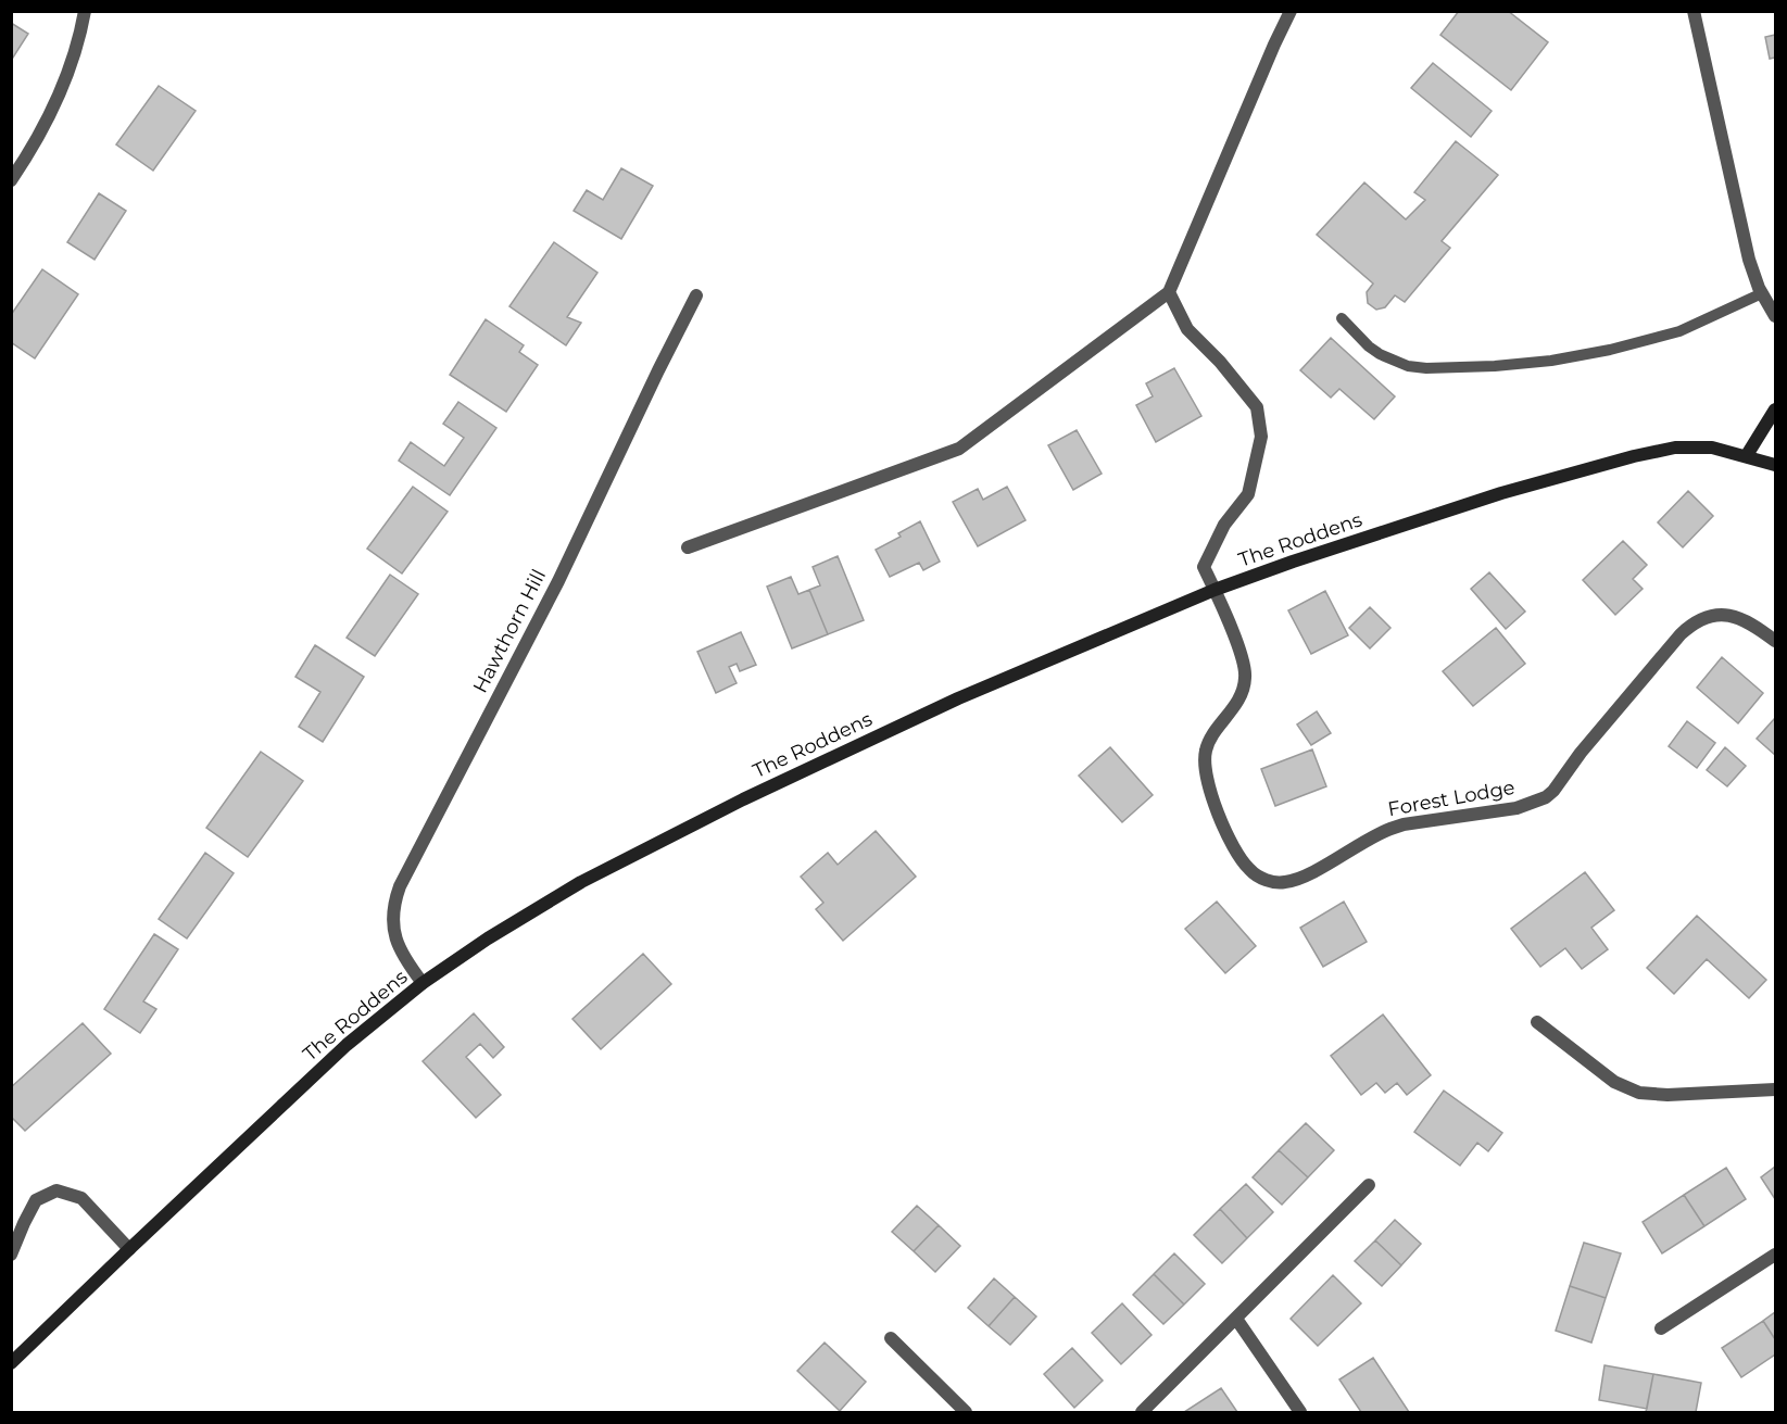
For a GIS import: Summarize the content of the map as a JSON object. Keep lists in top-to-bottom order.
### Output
{
  "streets": {
    "street": ["The Roddens", "Hawthorn Hill", "Forest Lodge"]
  },
  "crossings": [
    ["The Roddens", "Hawthorn Hill"],
    ["The Roddens", "Forest Lodge"]
  ]
}
